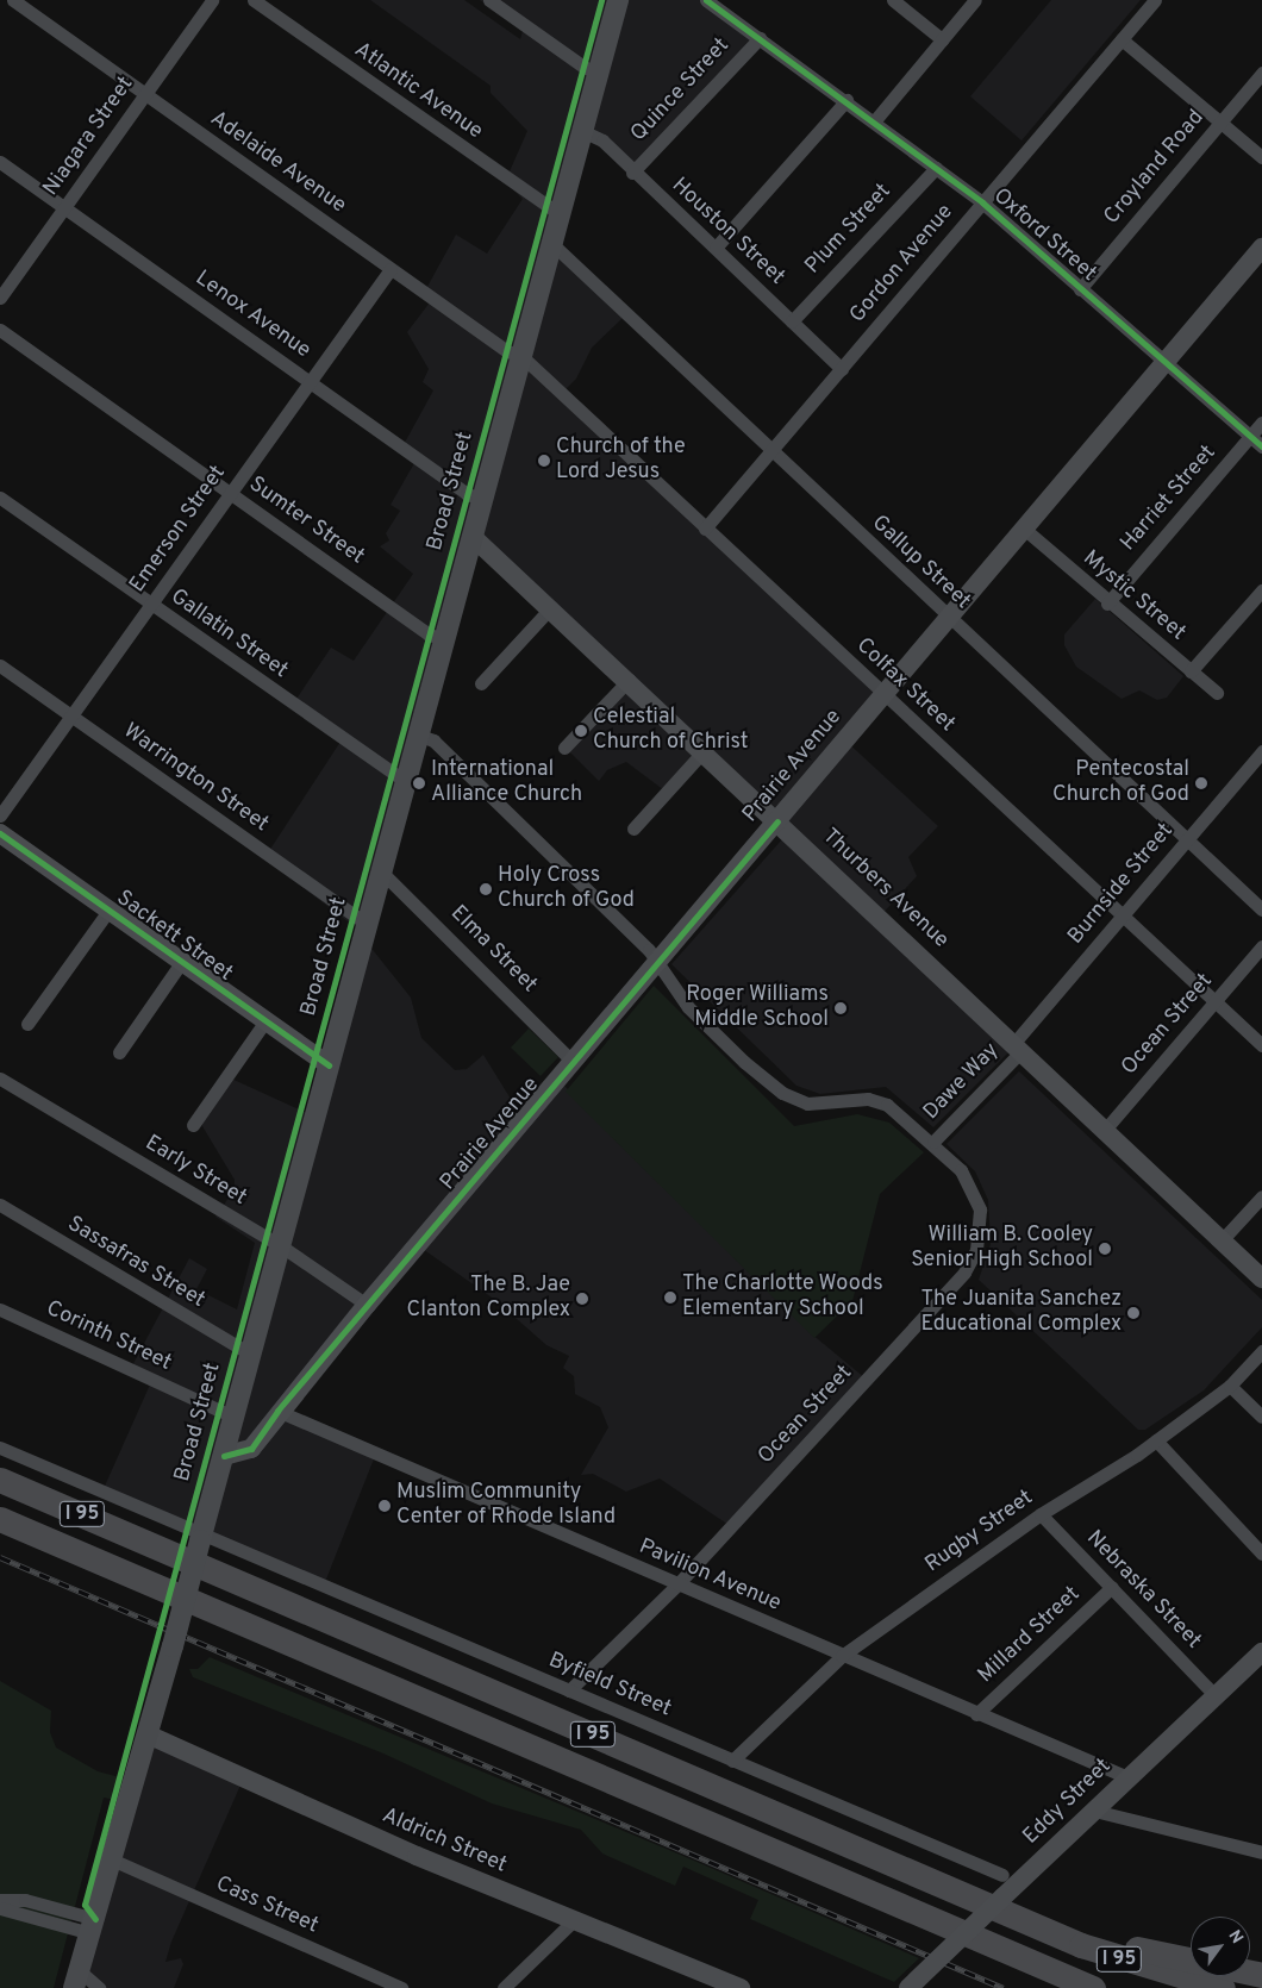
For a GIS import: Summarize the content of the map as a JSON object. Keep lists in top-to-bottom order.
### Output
{
  "streets": {
    "highway": ["I 95"],
    "main road": ["Broad Street"],
    "street": [
      "Quince Street",
      "Atlantic Avenue",
      "Niagara Street",
      "Adelaide Avenue",
      "Croyland Road",
      "Plum Street",
      "Houston Street",
      "Oxford Street",
      "Gordon Avenue",
      "Lenox Avenue",
      "Harriet Street",
      "Sumter Street",
      "Emerson Street",
      "Gallup Street",
      "Mystic Street",
      "Gallatin Street",
      "Colfax Street",
      "Prairie Avenue",
      "Warrington Street",
      "Burnside Street",
      "Thurbers Avenue",
      "Sackett Street",
      "Elma Street",
      "Ocean Street",
      "Dawe Way",
      "Early Street",
      "Sassafras Street",
      "Corinth Street",
      "Rugby Street",
      "Pavilion Avenue",
      "Nebraska Street",
      "Millard Street",
      "Byfield Street",
      "Eddy Street",
      "Aldrich Street",
      "Cass Street"
    ]
  },
  "crossings": [
    ["Quince Street", "Houston Street"],
    ["Quince Street", "Oxford Street"],
    ["Atlantic Avenue", "Broad Street"],
    ["Niagara Street", "Adelaide Avenue"],
    ["Niagara Street", "Lenox Avenue"],
    ["Adelaide Avenue", "Broad Street"],
    ["Adelaide Avenue", "Emerson Street"],
    ["Adelaide Avenue", "Colfax Street"],
    ["Croyland Road", "Oxford Street"],
    ["Plum Street", "Houston Street"],
    ["Plum Street", "Oxford Street"],
    ["Houston Street", "Gordon Avenue"],
    ["Houston Street", "Broad Street"],
    ["Oxford Street", "Gordon Avenue"],
    ["Oxford Street", "Harriet Street"],
    ["Oxford Street", "Prairie Avenue"],
    ["Gordon Avenue", "Gallup Street"],
    ["Gordon Avenue", "Colfax Street"],
    ["Lenox Avenue", "Broad Street"],
    ["Lenox Avenue", "Emerson Street"],
    ["Broad Street", "Sumter Street"],
    ["Broad Street", "Gallup Street"],
    ["Broad Street", "Gallatin Street"],
    ["Broad Street", "Colfax Street"],
    ["Broad Street", "Prairie Avenue"],
    ["Broad Street", "Warrington Street"],
    ["Broad Street", "Thurbers Avenue"],
    ["Broad Street", "Sackett Street"],
    ["Broad Street", "Elma Street"],
    ["Broad Street", "Ocean Street"],
    ["Broad Street", "Early Street"],
    ["Broad Street", "Sassafras Street"],
    ["Broad Street", "Corinth Street"],
    ["Broad Street", "Byfield Street"],
    ["Broad Street", "Aldrich Street"],
    ["Broad Street", "Cass Street"],
    ["Harriet Street", "Mystic Street"],
    ["Sumter Street", "Emerson Street"],
    ["Emerson Street", "Gallatin Street"],
    ["Emerson Street", "Warrington Street"],
    ["Gallup Street", "Prairie Avenue"],
    ["Gallup Street", "Burnside Street"],
    ["Mystic Street", "Prairie Avenue"],
    ["Colfax Street", "Prairie Avenue"],
    ["Colfax Street", "Burnside Street"],
    ["Colfax Street", "Ocean Street"],
    ["Prairie Avenue", "Thurbers Avenue"],
    ["Prairie Avenue", "Elma Street"],
    ["Prairie Avenue", "Ocean Street"],
    ["Prairie Avenue", "Early Street"],
    ["Prairie Avenue", "Pavilion Avenue"],
    ["Burnside Street", "Thurbers Avenue"],
    ["Burnside Street", "Dawe Way"],
    ["Thurbers Avenue", "Ocean Street"],
    ["Thurbers Avenue", "Dawe Way"],
    ["Ocean Street", "Dawe Way"],
    ["Ocean Street", "Pavilion Avenue"],
    ["Ocean Street", "Byfield Street"],
    ["Rugby Street", "Pavilion Avenue"],
    ["Rugby Street", "Nebraska Street"],
    ["Rugby Street", "Byfield Street"],
    ["Pavilion Avenue", "Millard Street"],
    ["Pavilion Avenue", "Eddy Street"],
    ["Nebraska Street", "Millard Street"],
    ["Nebraska Street", "Eddy Street"]
  ],
  "places": [
    "Church of the Lord Jesus",
    "Celestial Church of Christ",
    "International Alliance Church",
    "Pentecostal Church of God",
    "Holy Cross Church of God",
    "Roger Williams Middle School",
    "William B. Cooley Senior High School",
    "The Charlotte Woods Elementary School",
    "The B. Jae Clanton Complex",
    "The Juanita Sanchez Educational Complex",
    "Muslim Community Center of Rhode Island"
  ],
  "north": "top right"
}
